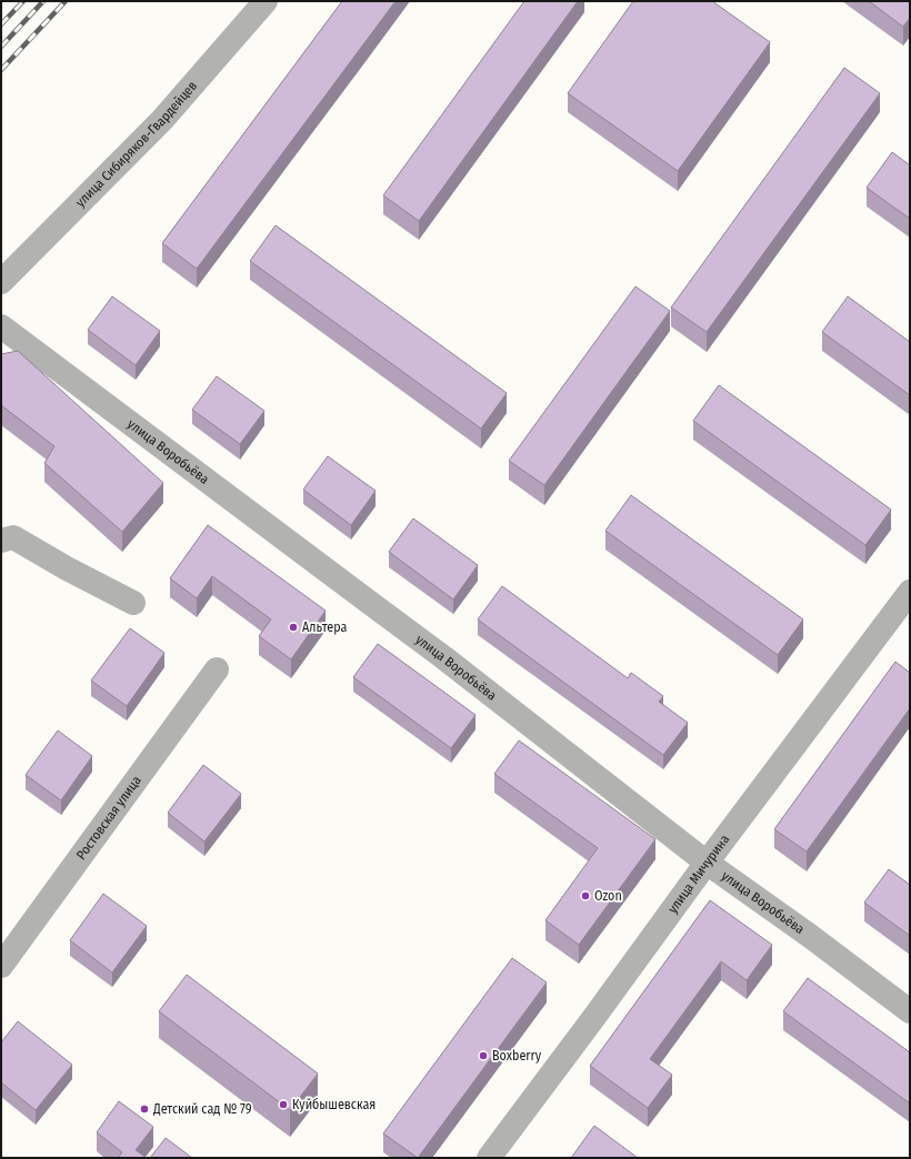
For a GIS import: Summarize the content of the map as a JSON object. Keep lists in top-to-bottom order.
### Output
{
  "streets": {
    "street": [
      "улица Сибиряков-Гвардейцев",
      "улица Воробьёва",
      "Ростовская улица",
      "улица Мичурина"
    ]
  },
  "crossings": [
    ["улица Воробьёва", "улица Мичурина"]
  ],
  "places": [
    "Альтера",
    "Ozon",
    "Boxberry",
    "Куйбышевская",
    "Детский сад № 79"
  ]
}
